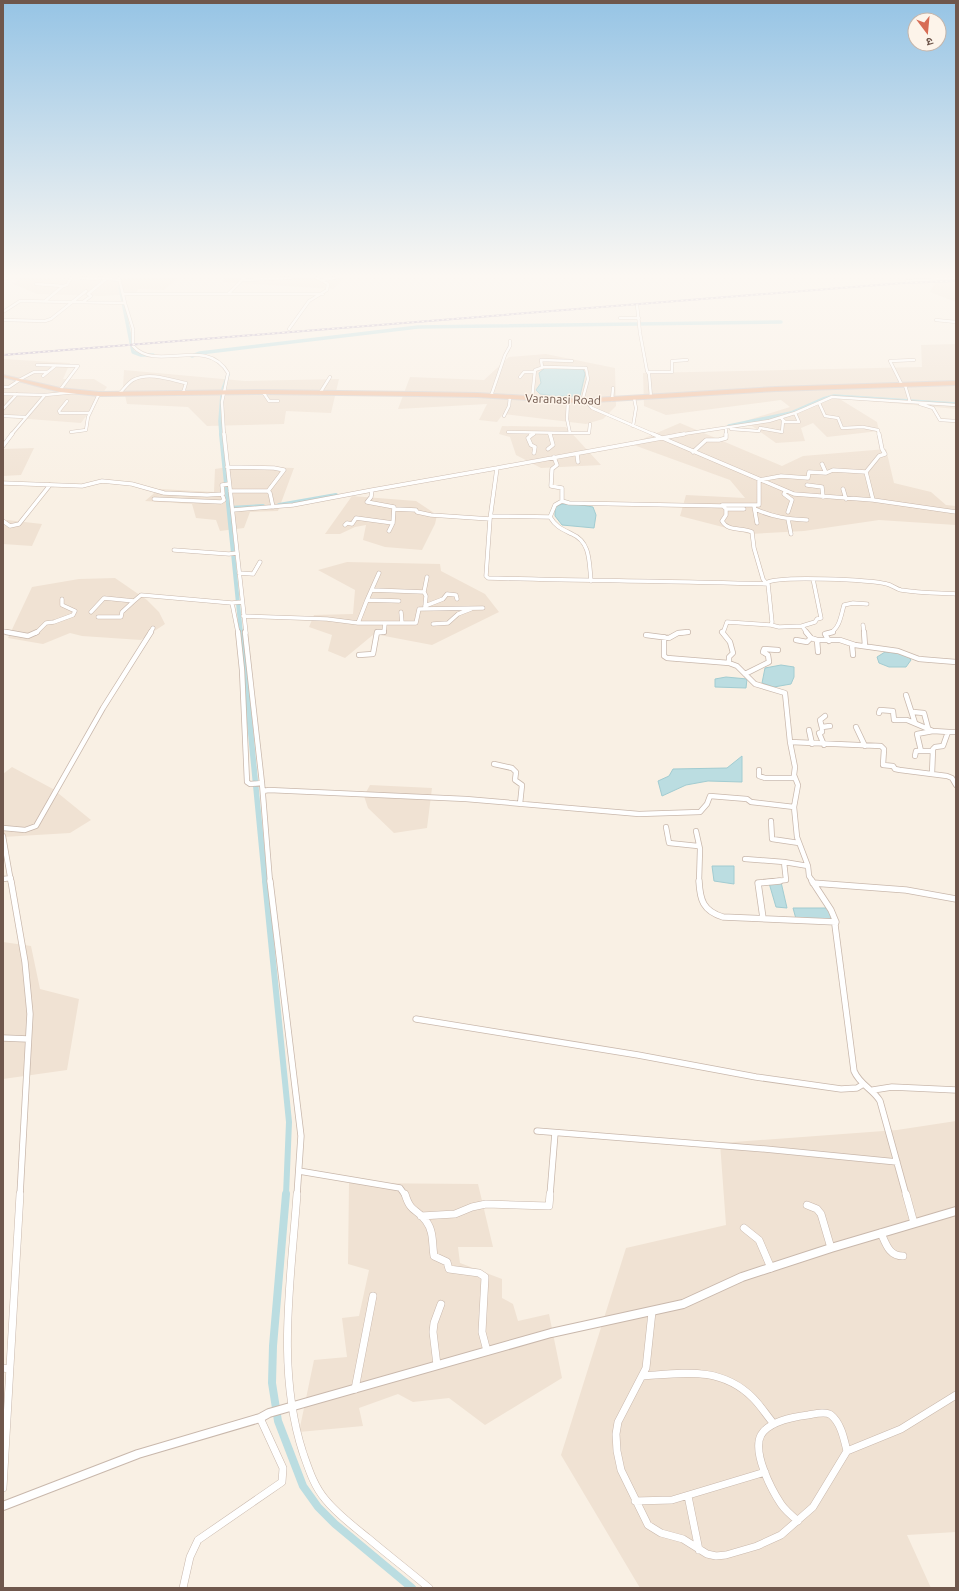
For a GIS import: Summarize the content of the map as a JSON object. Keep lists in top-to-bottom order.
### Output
{
  "streets": {
    "highway": ["Varanasi Road"]
  },
  "north": "bottom"
}
